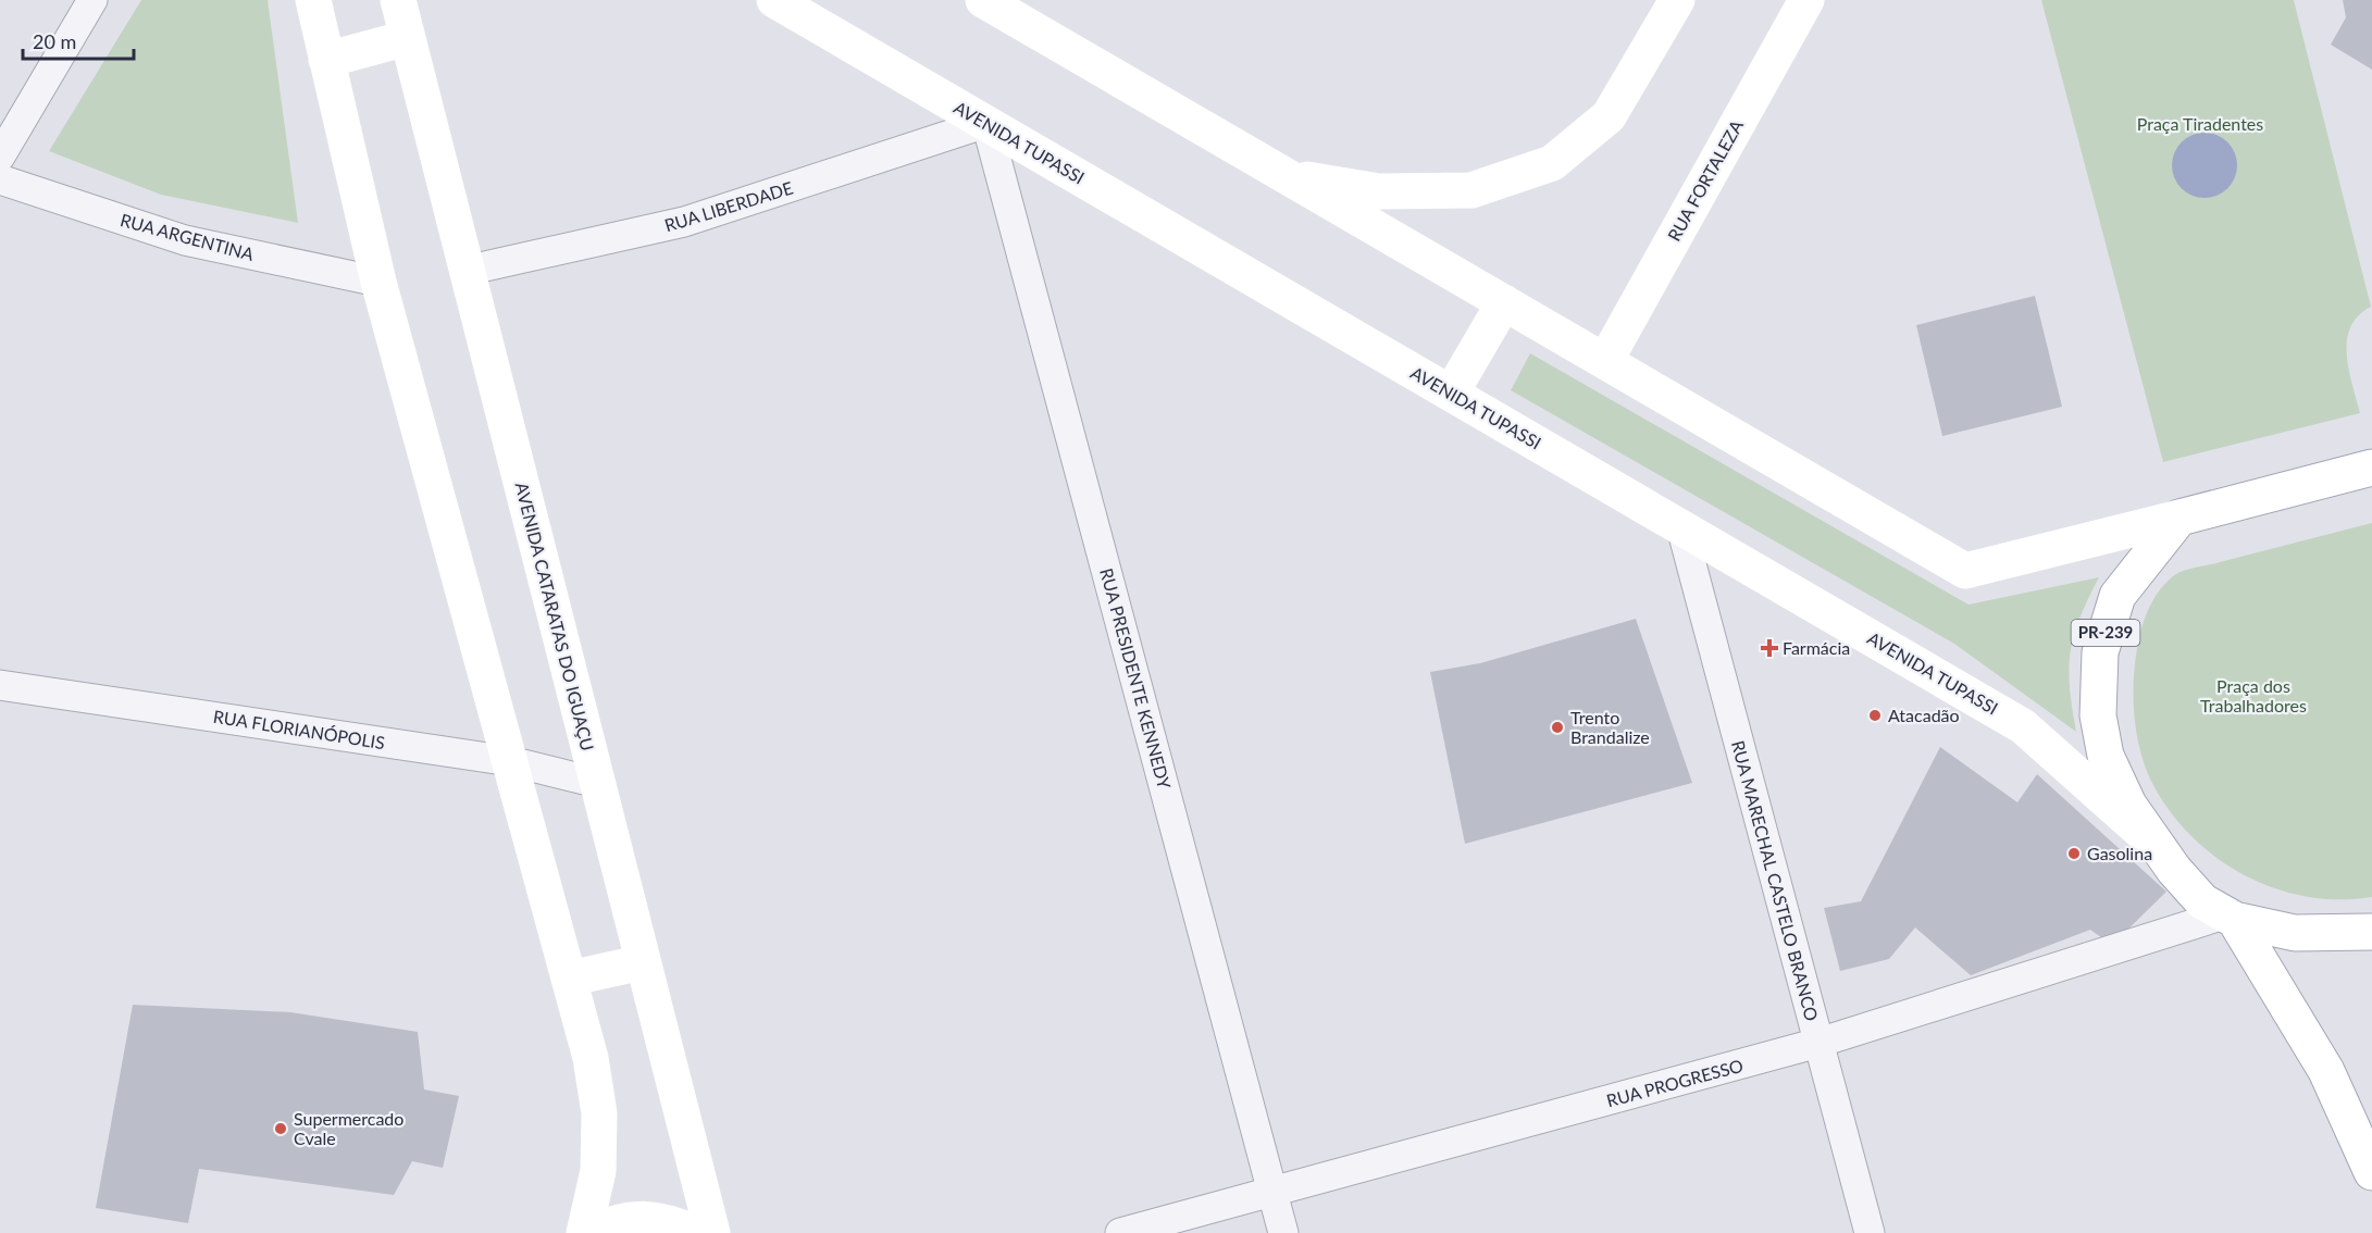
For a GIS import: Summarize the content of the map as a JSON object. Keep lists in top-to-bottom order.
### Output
{
  "streets": {
    "main road": [
      "AVENIDA TUPASSI",
      "RUA FORTALEZA",
      "AVENIDA CATARATAS DO IGUAÇU",
      "PR-239"
    ],
    "street": [
      "RUA LIBERDADE",
      "RUA ARGENTINA",
      "RUA PRESIDENTE KENNEDY",
      "RUA FLORIANÓPOLIS",
      "RUA MARECHAL CASTELO BRANCO",
      "RUA PROGRESSO"
    ]
  },
  "crossings": [
    ["AVENIDA TUPASSI", "RUA LIBERDADE"],
    ["AVENIDA TUPASSI", "PR-239"],
    ["AVENIDA TUPASSI", "RUA PRESIDENTE KENNEDY"],
    ["AVENIDA TUPASSI", "RUA MARECHAL CASTELO BRANCO"],
    ["RUA LIBERDADE", "AVENIDA CATARATAS DO IGUAÇU"],
    ["RUA LIBERDADE", "RUA PRESIDENTE KENNEDY"],
    ["AVENIDA CATARATAS DO IGUAÇU", "RUA FLORIANÓPOLIS"],
    ["PR-239", "RUA PROGRESSO"],
    ["RUA PRESIDENTE KENNEDY", "RUA PROGRESSO"],
    ["RUA MARECHAL CASTELO BRANCO", "RUA PROGRESSO"]
  ],
  "parks": ["Praça Tiradentes", "Praça dos Trabalhadores"],
  "places": {
    "health": ["Farmácia"],
    "other": [
      "Atacadão",
      "Trento Brandalize",
      "Gasolina",
      "Supermercado Cvale"
    ]
  },
  "scale_bar": "20 m"
}
